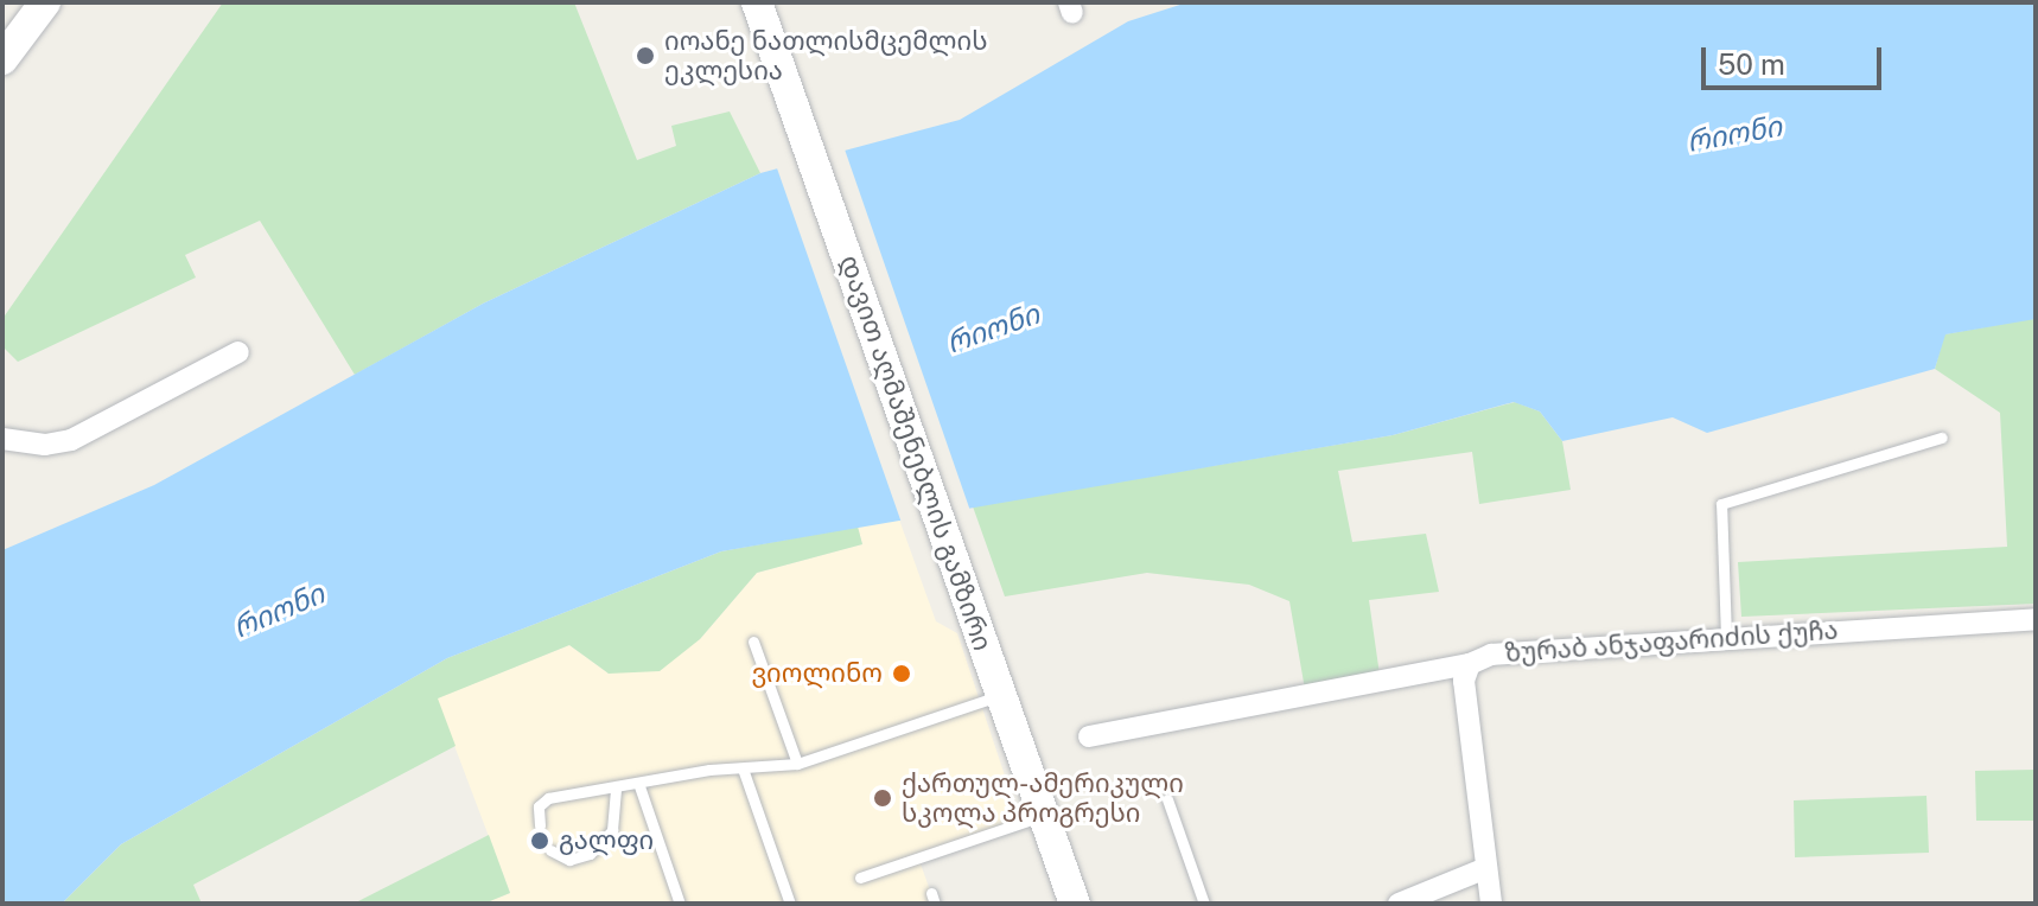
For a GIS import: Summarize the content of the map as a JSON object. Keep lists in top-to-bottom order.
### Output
{
  "streets": {
    "main road": ["დავით აღმაშენებლის გამზირი"],
    "street": ["ზურაბ ანჯაფარიძის ქუჩა"]
  },
  "water": ["რიონი"],
  "places": [
    "იოანე ნათლისმცემლის ეკლესია",
    "ვიოლინო",
    "ქართულ-ამერიკული სკოლა პროგრესი",
    "გალფი"
  ],
  "scale_bar": "50 m"
}
